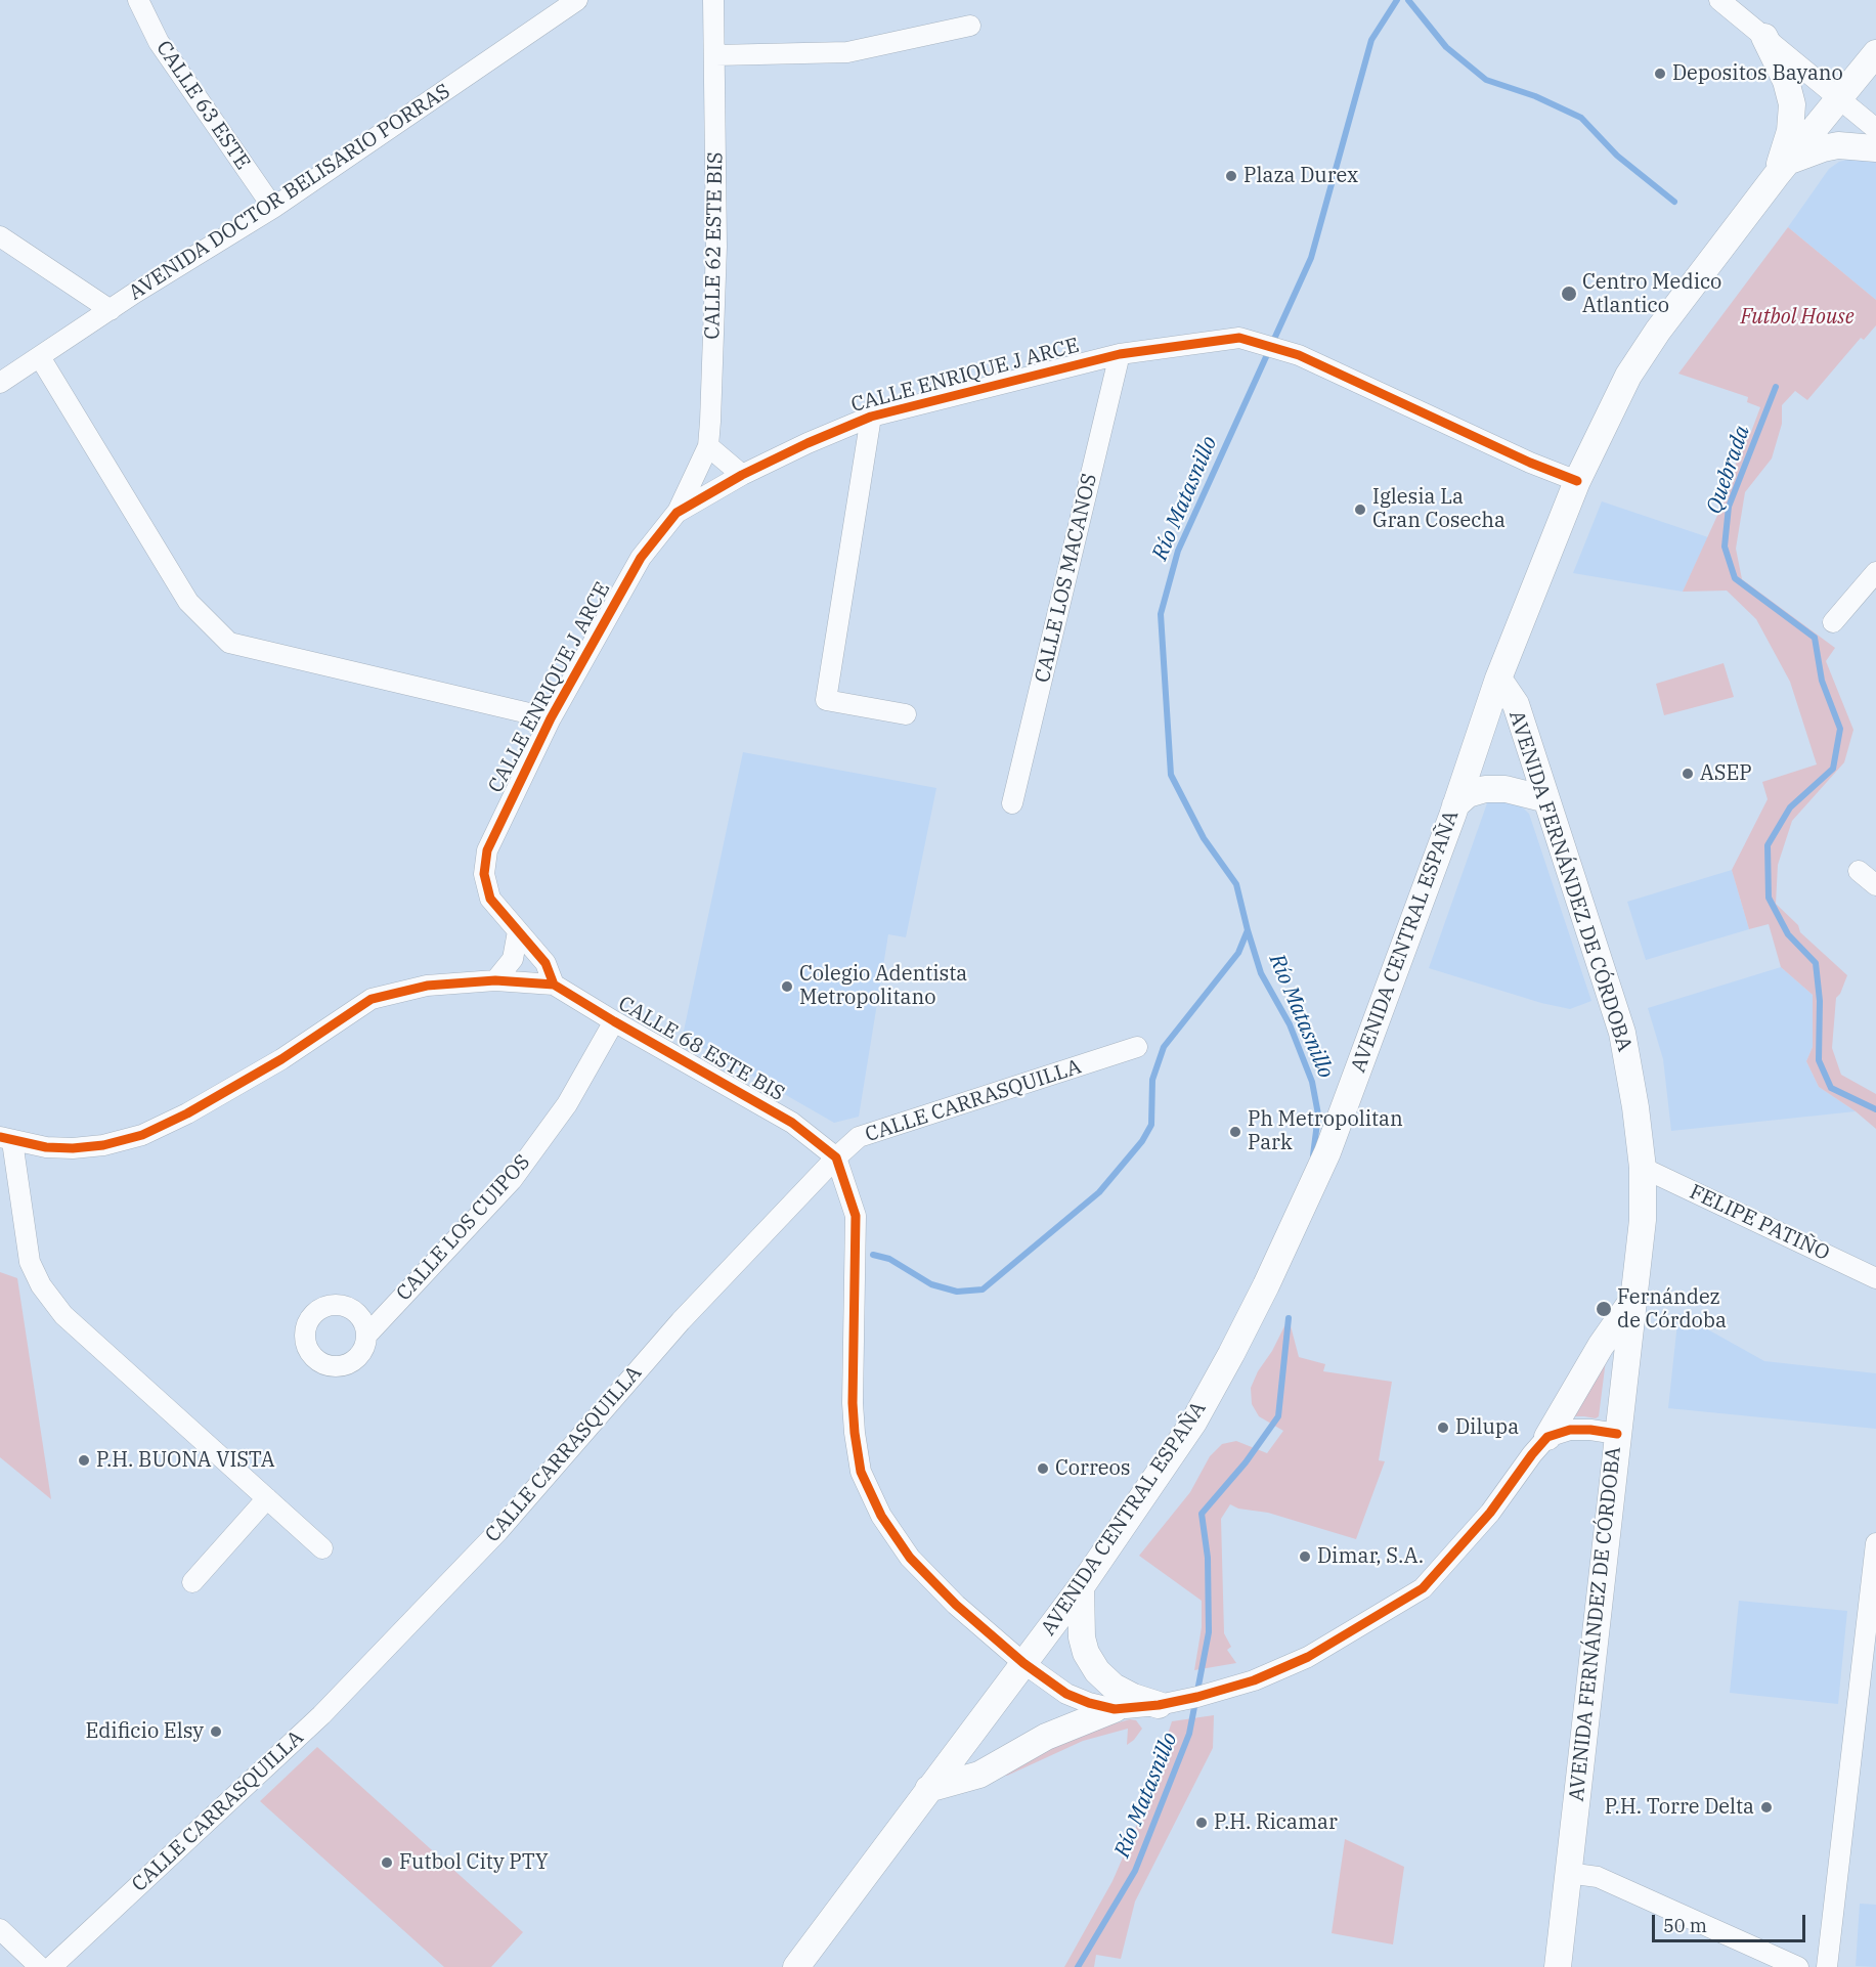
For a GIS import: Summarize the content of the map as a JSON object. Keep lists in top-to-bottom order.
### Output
{
  "streets": {
    "main road": ["AVENIDA FERNÁNDEZ DE CÓRDOBA", "AVENIDA CENTRAL ESPAÑA"],
    "street": [
      "CALLE 63 ESTE",
      "AVENIDA DOCTOR BELISARIO PORRAS",
      "CALLE 62 ESTE BIS",
      "CALLE ENRIQUE J ARCE",
      "CALLE LOS MACANOS",
      "CALLE 68 ESTE BIS",
      "CALLE CARRASQUILLA",
      "FELIPE PATIÑO",
      "CALLE LOS CUIPOS"
    ]
  },
  "crossings": [
    ["CALLE 63 ESTE", "AVENIDA DOCTOR BELISARIO PORRAS"],
    ["CALLE ENRIQUE J ARCE", "CALLE LOS MACANOS"],
    ["CALLE ENRIQUE J ARCE", "AVENIDA CENTRAL ESPAÑA"],
    ["CALLE ENRIQUE J ARCE", "CALLE 68 ESTE BIS"],
    ["AVENIDA FERNÁNDEZ DE CÓRDOBA", "AVENIDA CENTRAL ESPAÑA"],
    ["AVENIDA FERNÁNDEZ DE CÓRDOBA", "FELIPE PATIÑO"],
    ["CALLE 68 ESTE BIS", "CALLE CARRASQUILLA"],
    ["CALLE 68 ESTE BIS", "CALLE LOS CUIPOS"]
  ],
  "water": ["Quebrada", "Río Matasnillo"],
  "parks": ["Futbol House"],
  "places": [
    "Depositos Bayano",
    "Plaza Durex",
    "Centro Medico Atlantico",
    "Iglesia La Gran Cosecha",
    "ASEP",
    "Colegio Adentista Metropolitano",
    "Ph Metropolitan Park",
    "Fernández de Córdoba",
    "Dilupa",
    "P.H. BUONA VISTA",
    "Correos",
    "Dimar, S.A.",
    "Edificio Elsy",
    "P.H. Torre Delta",
    "P.H. Ricamar",
    "Futbol City PTY"
  ],
  "scale_bar": "50 m"
}
